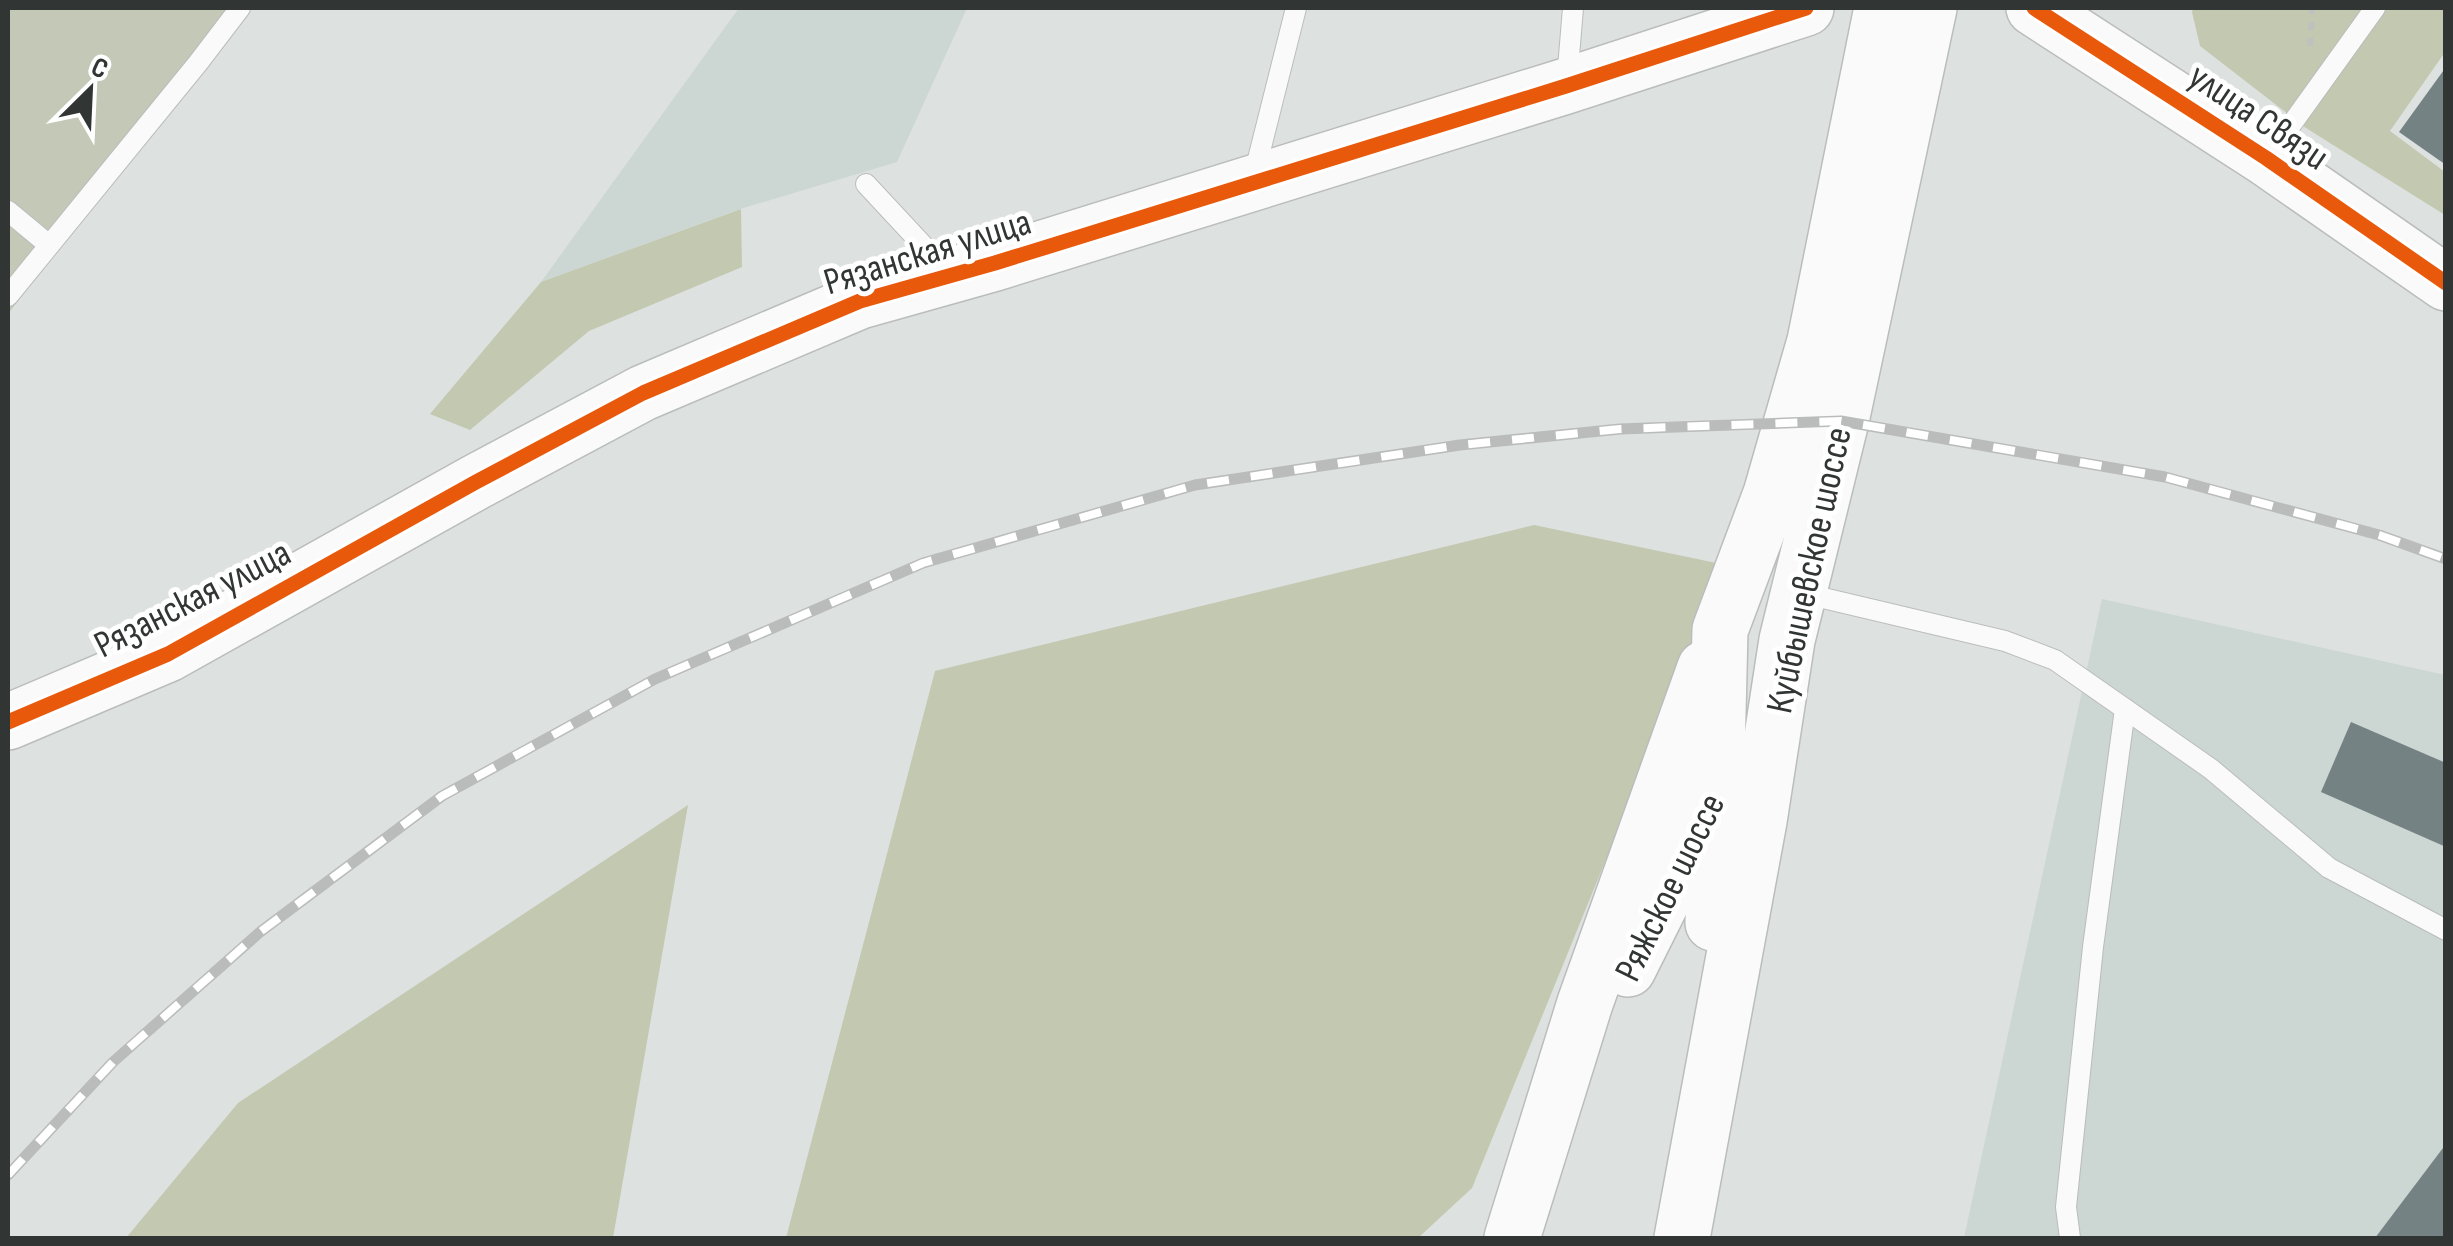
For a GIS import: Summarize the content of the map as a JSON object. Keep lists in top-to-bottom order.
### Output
{
  "streets": {
    "main road": [
      "улица Связи",
      "Рязанская улица",
      "Куйбышевское шоссе",
      "Ряжское шоссе"
    ]
  },
  "crossings": [
    ["Куйбышевское шоссе", "Ряжское шоссе"]
  ],
  "north": "top right"
}
